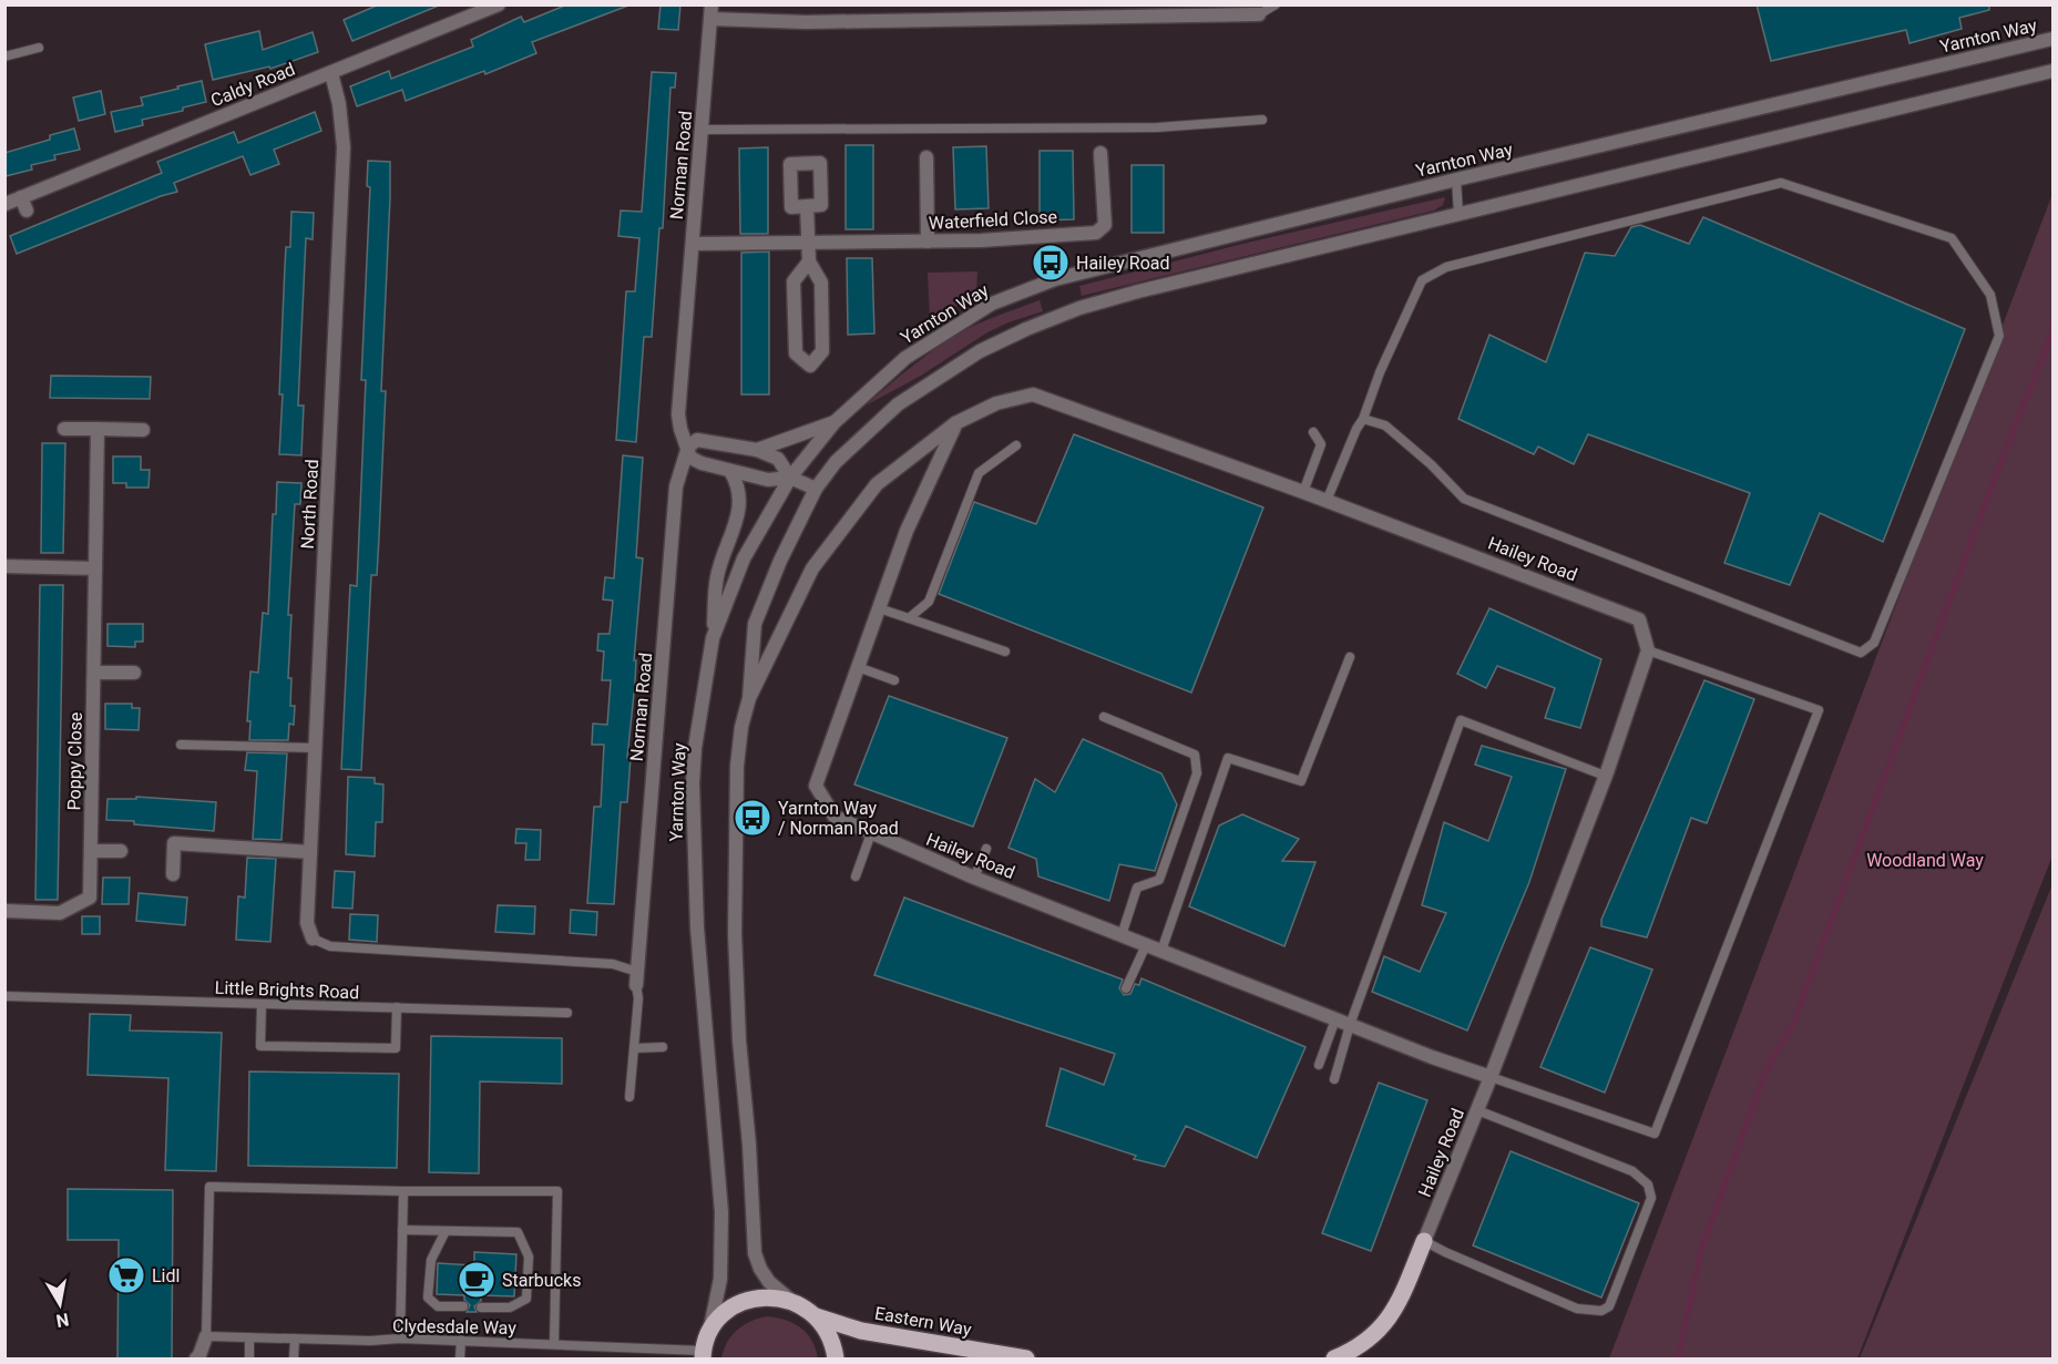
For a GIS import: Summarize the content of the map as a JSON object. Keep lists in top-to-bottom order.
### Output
{
  "streets": {
    "main road": ["Eastern Way"],
    "street": [
      "Yarnton Way",
      "Caldy Road",
      "Norman Road",
      "Waterfield Close",
      "North Road",
      "Hailey Road",
      "Poppy Close"
    ],
    "lane": ["Little Brights Road", "Clydesdale Way"]
  },
  "crossings": [
    ["Caldy Road", "North Road"],
    ["Norman Road", "Waterfield Close"]
  ],
  "parks": ["Woodland Way"],
  "places": {
    "bus stop": ["Hailey Road", "Yarnton Way / Norman Road"],
    "supermarket": ["Lidl"],
    "cafe": ["Starbucks"]
  },
  "north": "bottom"
}
